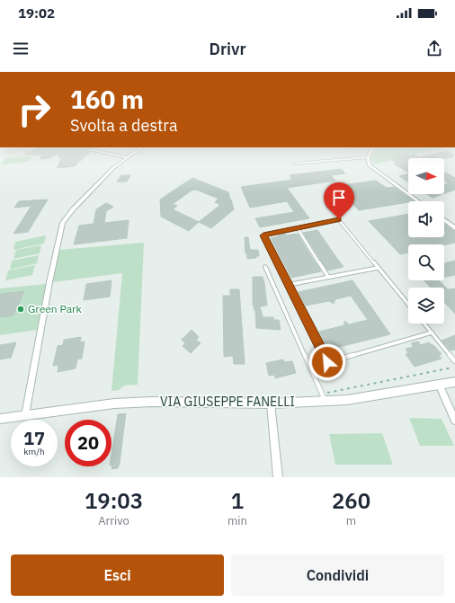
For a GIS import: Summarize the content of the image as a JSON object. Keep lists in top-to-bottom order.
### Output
{
  "streets": {
    "street": ["VIA GIUSEPPE FANELLI"]
  },
  "places": ["Green Park"],
  "north": "right",
  "page": {
    "status": "19:02",
    "header": "Drivr",
    "turn": ["160 m", "Svolta a destra"],
    "speed": "17 km/h",
    "limit": "20",
    "eta": [
      "19:03",
      "Arrivo",
      "1",
      "min",
      "260",
      "m"
    ],
    "buttons": ["Esci", "Condividi"]
  }
}
